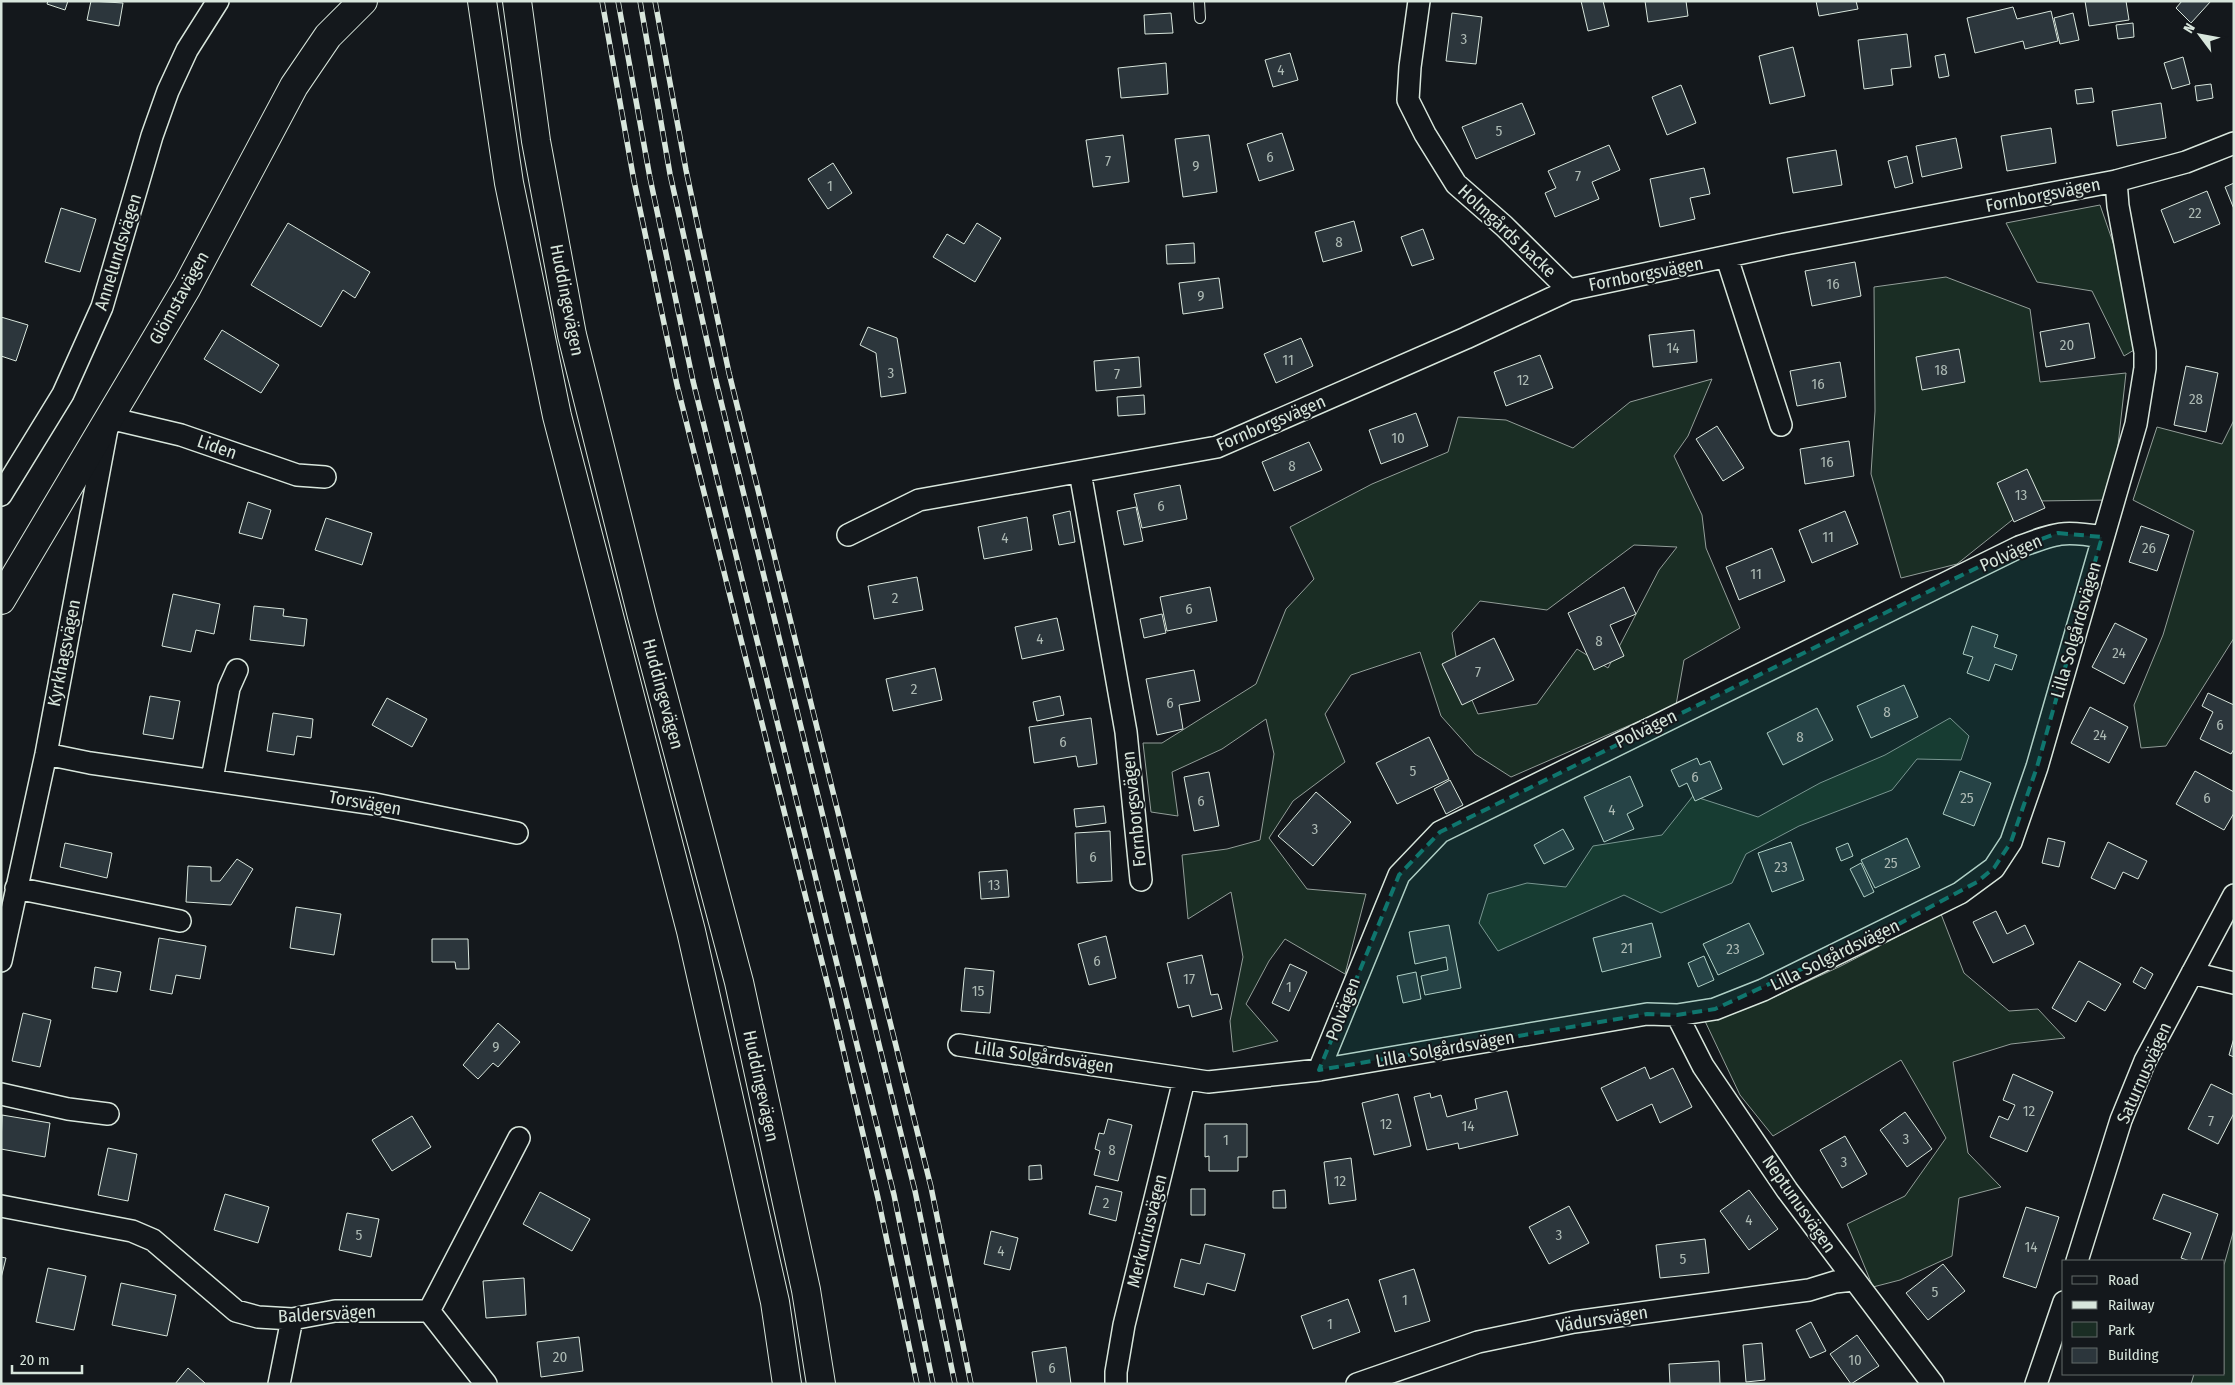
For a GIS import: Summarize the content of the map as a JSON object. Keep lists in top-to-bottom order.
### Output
{
  "streets": {
    "main road": ["Glömstavägen", "Huddingevägen"],
    "street": [
      "Fornborgsvägen",
      "Holmgårds backe",
      "Annelundsvägen",
      "Liden",
      "Polvägen",
      "Lilla Solgårdsvägen",
      "Kyrkhagsvägen",
      "Torsvägen",
      "Saturnusvägen",
      "Neptunusvägen",
      "Merkuriusvägen",
      "Baldersvägen",
      "Vädursvägen"
    ]
  },
  "crossings": [
    ["Fornborgsvägen", "Holmgårds backe"],
    ["Fornborgsvägen", "Lilla Solgårdsvägen"],
    ["Glömstavägen", "Liden"],
    ["Glömstavägen", "Kyrkhagsvägen"],
    ["Liden", "Kyrkhagsvägen"],
    ["Polvägen", "Lilla Solgårdsvägen"],
    ["Lilla Solgårdsvägen", "Neptunusvägen"],
    ["Lilla Solgårdsvägen", "Merkuriusvägen"],
    ["Kyrkhagsvägen", "Torsvägen"],
    ["Neptunusvägen", "Vädursvägen"]
  ],
  "house_numbers": [
    "3",
    "4",
    "5",
    "6",
    "7",
    "9",
    "7",
    "1",
    "22",
    "8",
    "16",
    "9",
    "20",
    "14",
    "11",
    "18",
    "3",
    "7",
    "12",
    "16",
    "28",
    "10",
    "16",
    "8",
    "13",
    "6",
    "11",
    "4",
    "26",
    "11",
    "2",
    "6",
    "4",
    "8",
    "24",
    "7",
    "2",
    "6",
    "8",
    "6",
    "24",
    "8",
    "6",
    "5",
    "6",
    "25",
    "6",
    "6",
    "4",
    "3",
    "6",
    "25",
    "23",
    "13",
    "21",
    "23",
    "6",
    "17",
    "1",
    "15",
    "9",
    "12",
    "7",
    "12",
    "14",
    "3",
    "1",
    "8",
    "3",
    "12",
    "2",
    "4",
    "5",
    "3",
    "14",
    "4",
    "5",
    "5",
    "1",
    "1",
    "20",
    "10",
    "6"
  ],
  "legend": [
    "Road",
    "Railway",
    "Park",
    "Building"
  ],
  "scale_bar": "20 m",
  "north": "top left"
}
